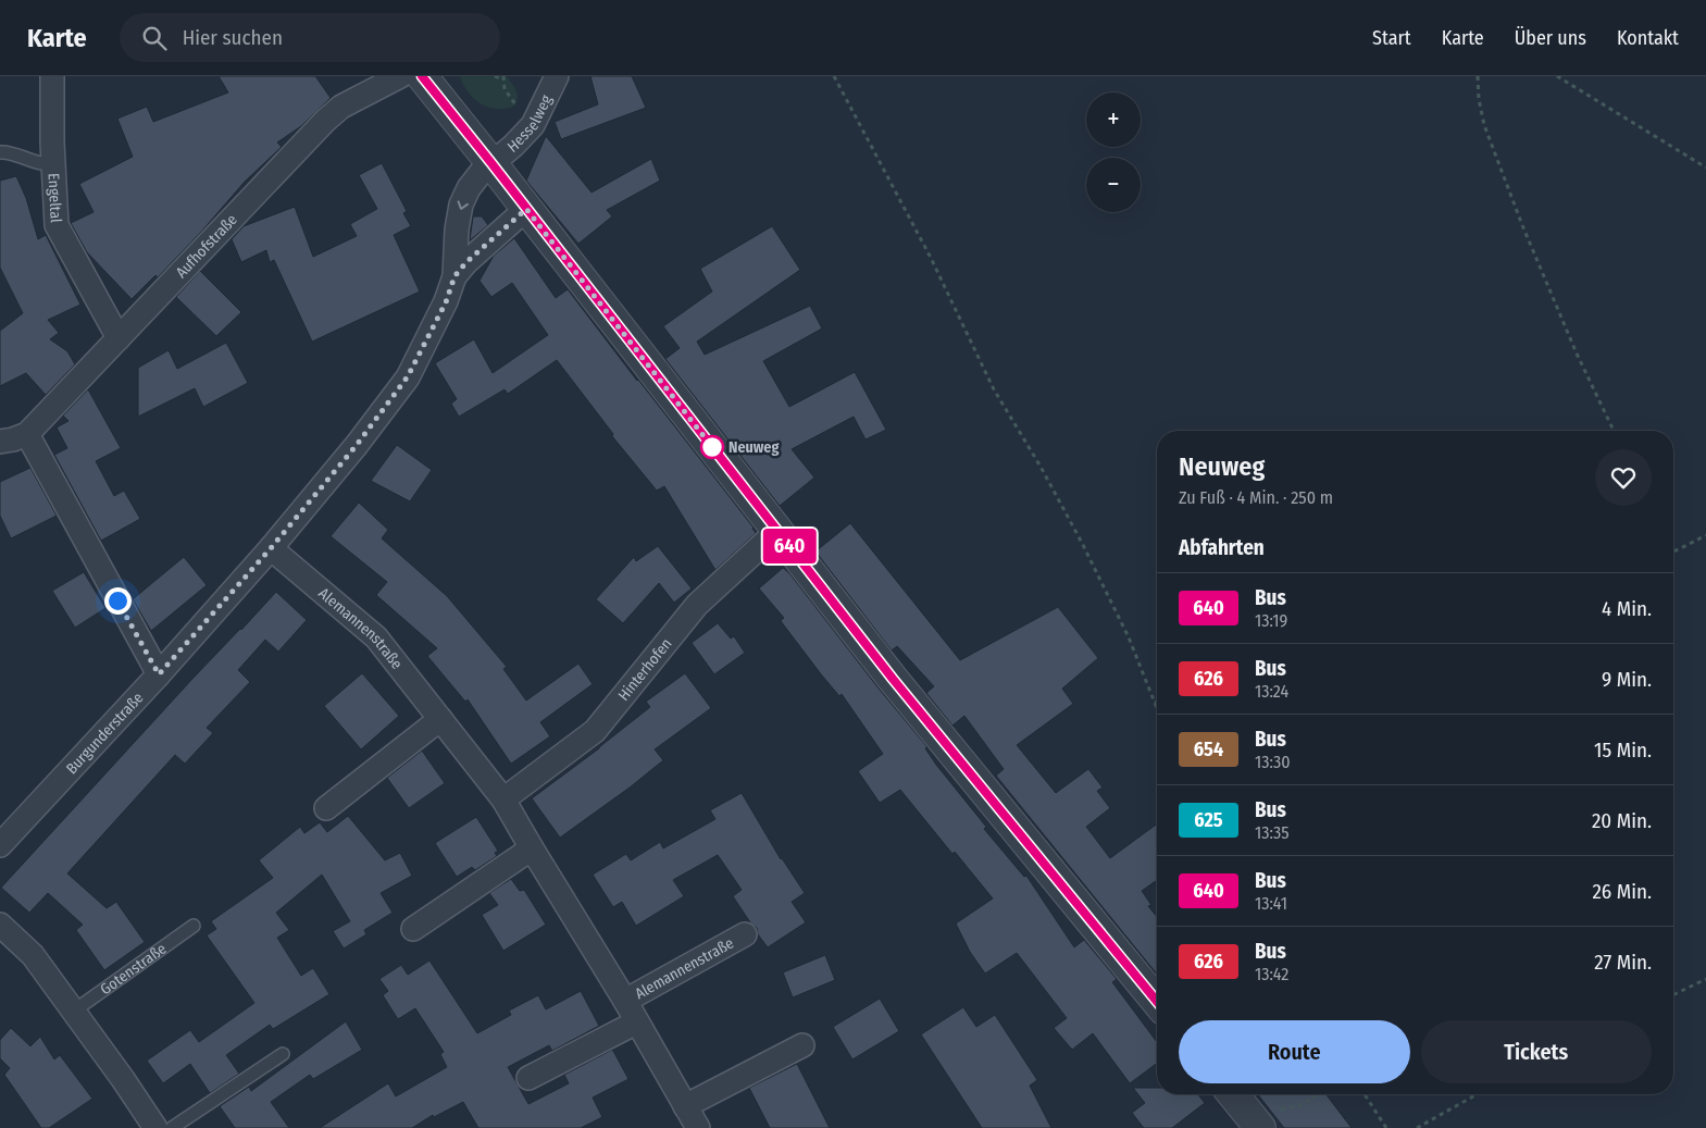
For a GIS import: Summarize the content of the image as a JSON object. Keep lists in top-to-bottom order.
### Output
{
  "streets": {
    "street": [
      "Hesselweg",
      "Engeltal",
      "Aufhofstraße",
      "Alemannenstraße",
      "Hinterhofen",
      "Burgunderstraße"
    ],
    "lane": ["Gotenstraße"]
  },
  "crossings": [
    ["Hesselweg", "Burgunderstraße"],
    ["Engeltal", "Aufhofstraße"],
    ["Alemannenstraße", "Hinterhofen"],
    ["Alemannenstraße", "Burgunderstraße"]
  ],
  "places": ["Neuweg"],
  "lines": ["bus line 640"],
  "page": {
    "header": "Karte",
    "search": "Hier suchen",
    "nav": [
      "Start",
      "Karte",
      "Über uns",
      "Kontakt"
    ],
    "on_map": "640",
    "map_buttons": ["+", "−"],
    "heading": [
      ["Neuweg", "Zu Fuß · 4 Min. · 250 m"],
      "Abfahrten"
    ],
    "list": [
      {
        "mark": "640",
        "name": "Bus",
        "note": "13:19",
        "value": "4 Min."
      },
      {
        "mark": "626",
        "name": "Bus",
        "note": "13:24",
        "value": "9 Min."
      },
      {
        "mark": "654",
        "name": "Bus",
        "note": "13:30",
        "value": "15 Min."
      },
      {
        "mark": "625",
        "name": "Bus",
        "note": "13:35",
        "value": "20 Min."
      },
      {
        "mark": "640",
        "name": "Bus",
        "note": "13:41",
        "value": "26 Min."
      },
      {
        "mark": "626",
        "name": "Bus",
        "note": "13:42",
        "value": "27 Min."
      }
    ],
    "buttons": ["Route", "Tickets"]
  }
}
